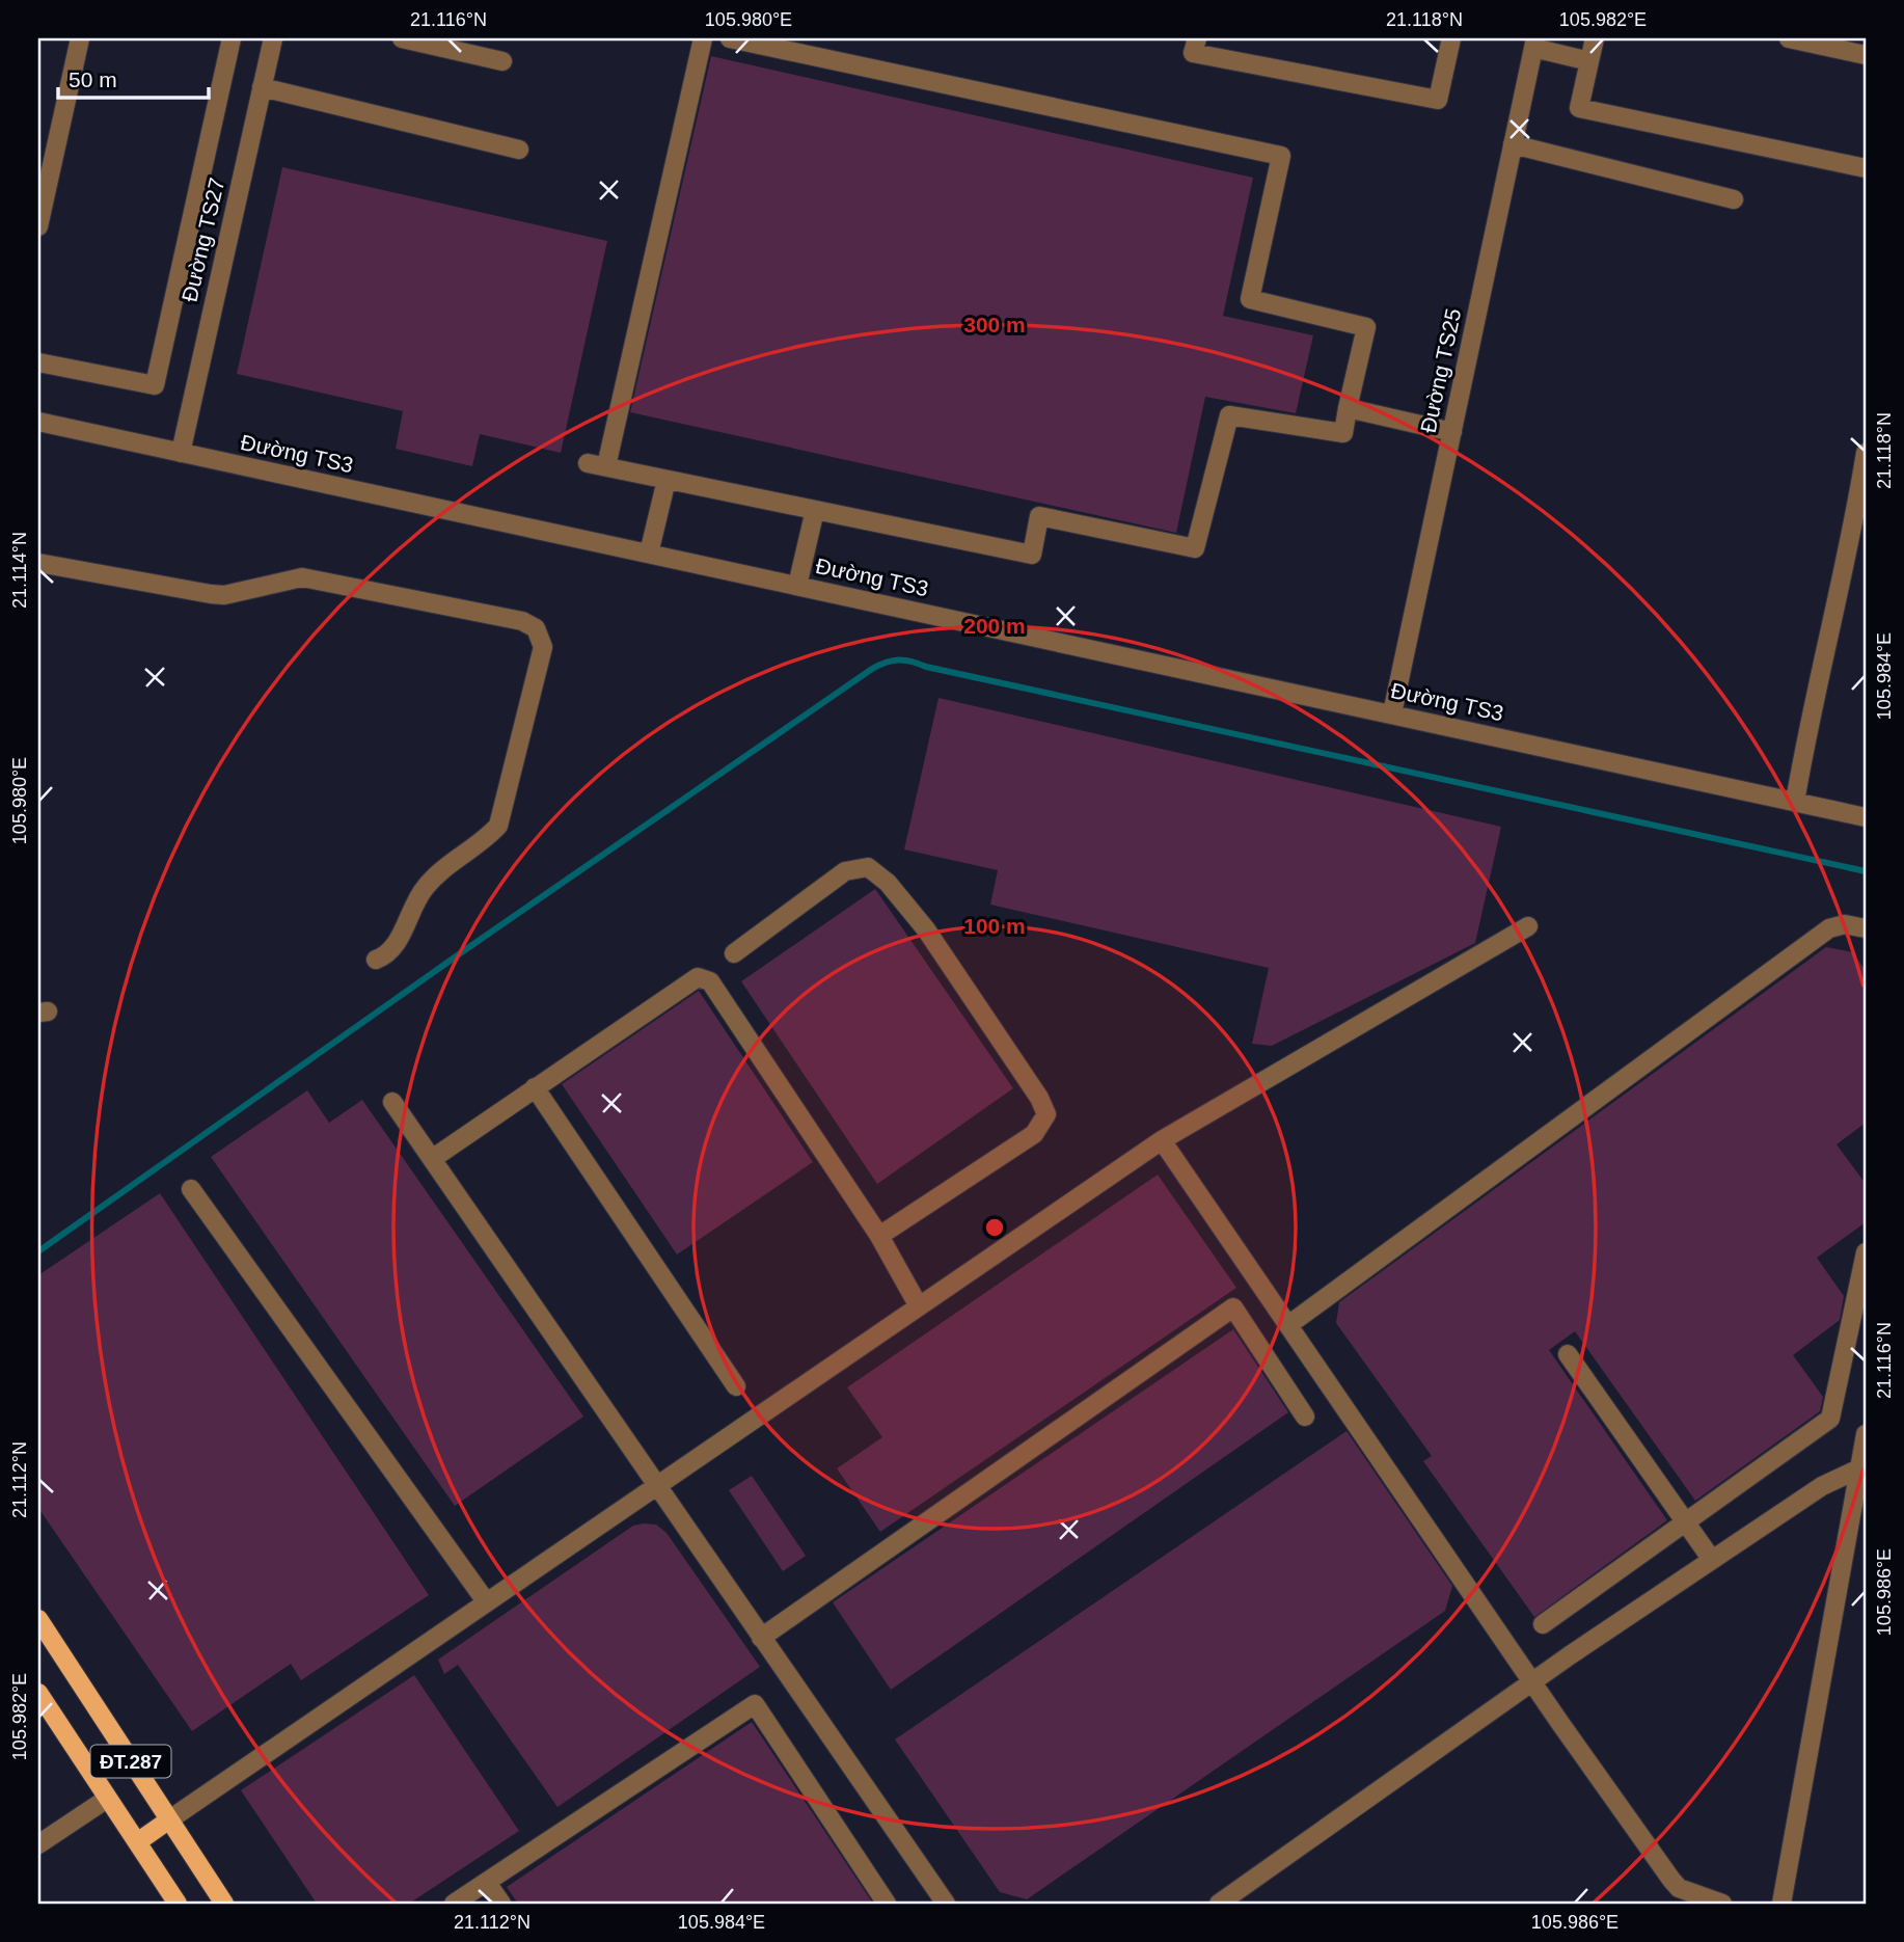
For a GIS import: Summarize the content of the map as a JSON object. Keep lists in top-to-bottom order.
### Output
{
  "streets": {
    "main road": ["ĐT.287"],
    "street": ["Đường TS27", "Đường TS25", "Đường TS3"]
  },
  "crossings": [
    ["Đường TS27", "Đường TS3"],
    ["Đường TS25", "Đường TS3"]
  ],
  "scale_bar": "50 m",
  "coordinates": [
    "21.116°N",
    "105.980°E",
    "21.118°N",
    "105.982°E",
    "21.114°N",
    "105.984°E",
    "21.112°N",
    "105.986°E"
  ],
  "rings": ["300 m", "200 m", "100 m"]
}
